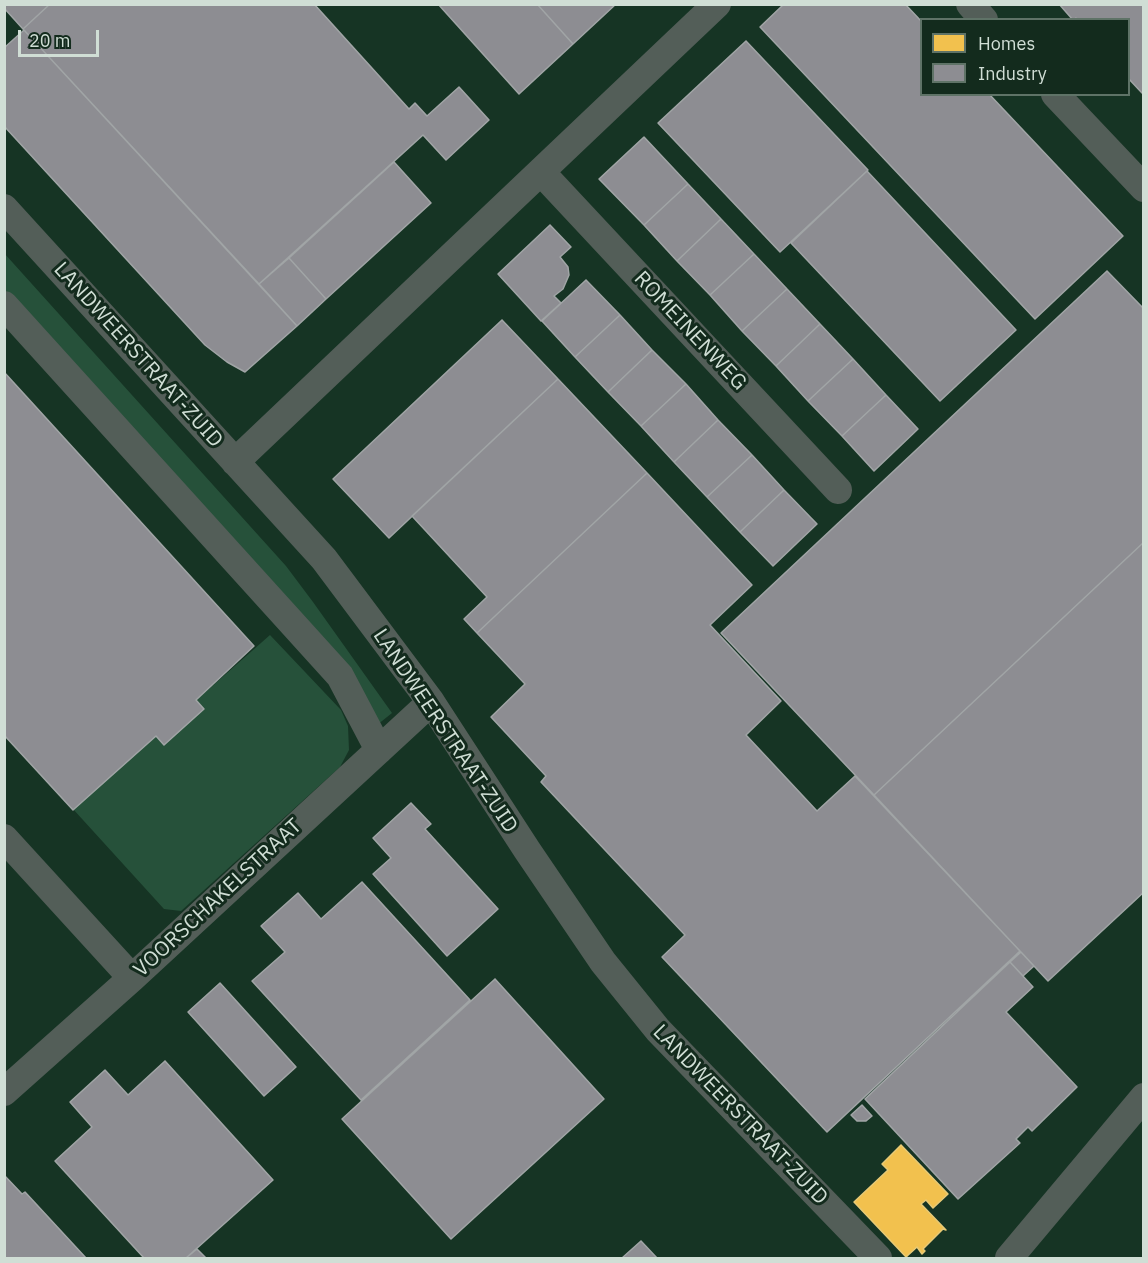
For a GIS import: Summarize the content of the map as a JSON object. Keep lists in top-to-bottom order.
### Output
{
  "streets": {
    "street": ["ROMEINENWEG", "LANDWEERSTRAAT-ZUID", "VOORSCHAKELSTRAAT"]
  },
  "crossings": [
    ["LANDWEERSTRAAT-ZUID", "VOORSCHAKELSTRAAT"]
  ],
  "legend": ["Homes", "Industry"],
  "scale_bar": "20 m"
}
